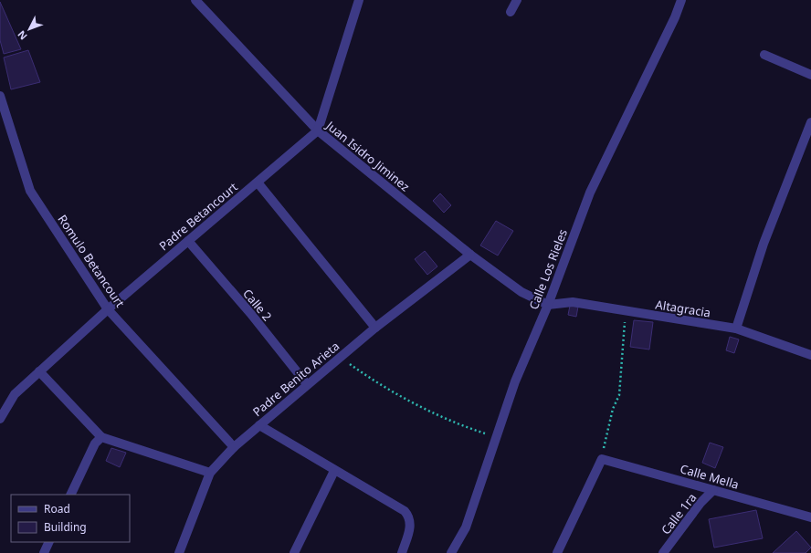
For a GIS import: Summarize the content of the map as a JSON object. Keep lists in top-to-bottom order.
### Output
{
  "streets": {
    "street": [
      "Juan Isidro Jiminez",
      "Padre Betancourt",
      "Romulo Betancourt",
      "Calle Los Rieles",
      "Calle 2",
      "Altagracia",
      "Padre Benito Arieta",
      "Calle Mella",
      "Calle 1ra"
    ]
  },
  "crossings": [
    ["Juan Isidro Jiminez", "Padre Betancourt"],
    ["Juan Isidro Jiminez", "Calle Los Rieles"],
    ["Juan Isidro Jiminez", "Altagracia"],
    ["Juan Isidro Jiminez", "Padre Benito Arieta"],
    ["Padre Betancourt", "Romulo Betancourt"],
    ["Padre Betancourt", "Calle 2"],
    ["Romulo Betancourt", "Padre Benito Arieta"],
    ["Calle Los Rieles", "Altagracia"],
    ["Calle 2", "Padre Benito Arieta"],
    ["Calle Mella", "Calle 1ra"]
  ],
  "legend": ["Road", "Building"],
  "north": "bottom left"
}
